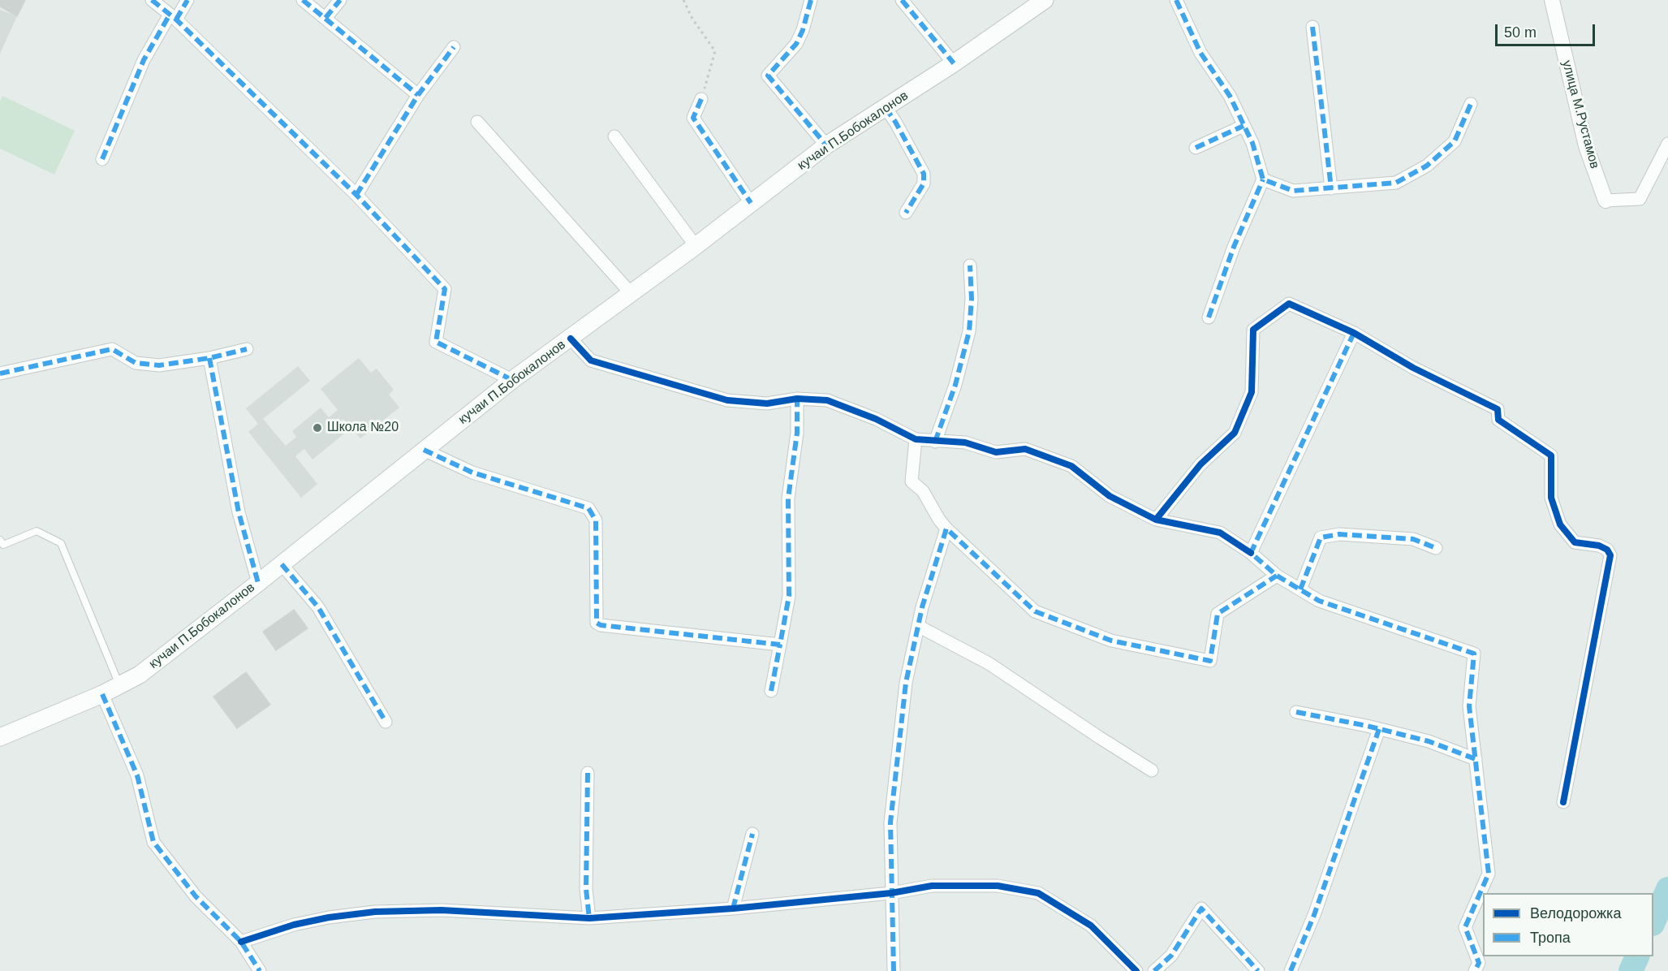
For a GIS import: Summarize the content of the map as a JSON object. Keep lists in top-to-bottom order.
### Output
{
  "streets": {
    "main road": ["кучаи П.Бобокалонов"],
    "street": ["улица М.Рустамов"]
  },
  "places": ["Школа №20"],
  "legend": ["Велодорожка", "Тропа"],
  "scale_bar": "50 m"
}
